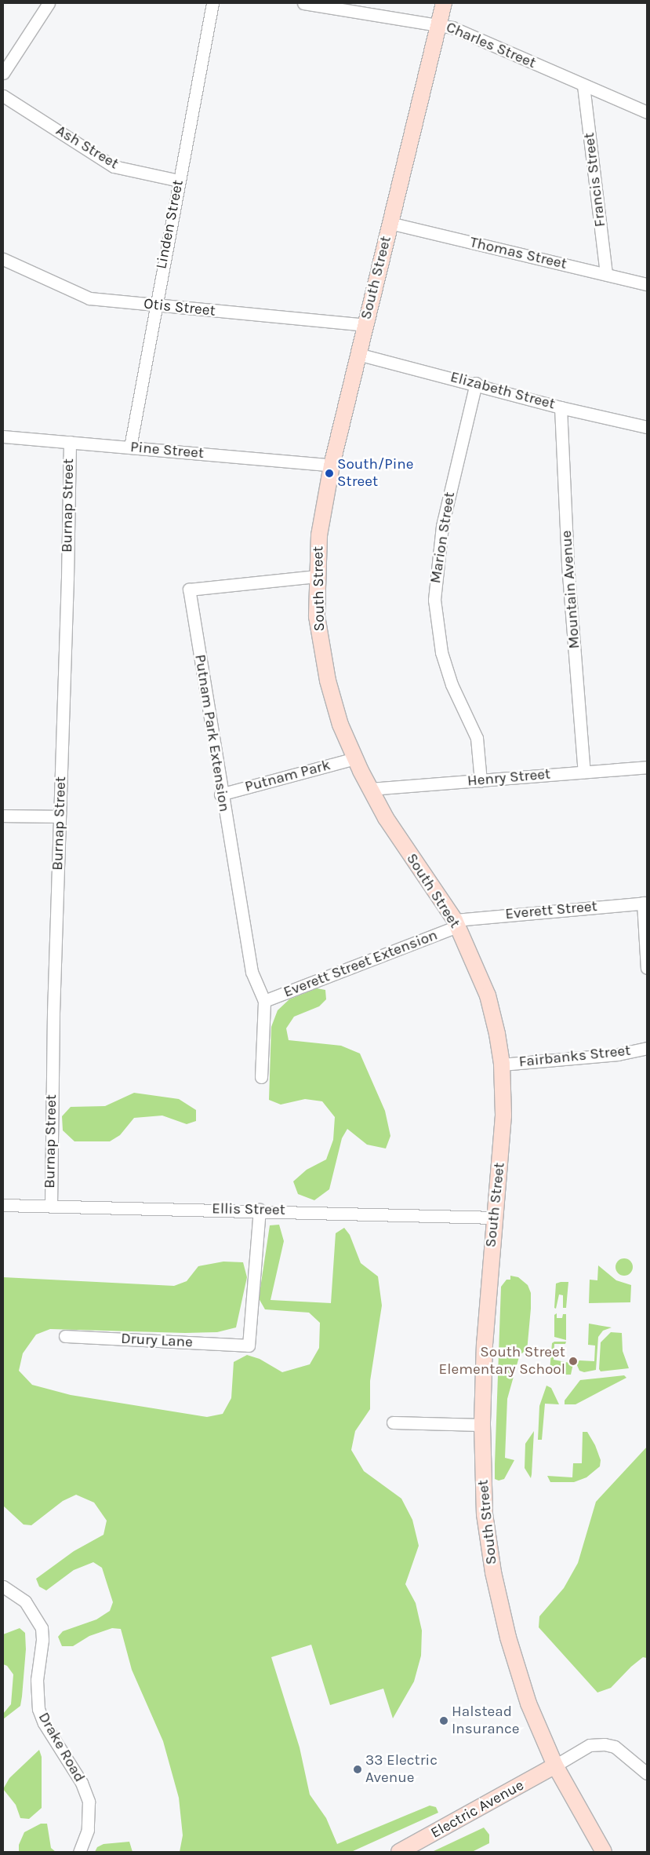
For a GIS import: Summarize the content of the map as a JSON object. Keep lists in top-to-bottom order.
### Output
{
  "streets": {
    "main road": ["South Street", "Electric Avenue"],
    "street": [
      "Charles Street",
      "Ash Street",
      "Francis Street",
      "Linden Street",
      "Thomas Street",
      "Otis Street",
      "Elizabeth Street",
      "Pine Street",
      "Burnap Street",
      "Marion Street",
      "Mountain Avenue",
      "Putnam Park Extension",
      "Putnam Park",
      "Henry Street",
      "Everett Street",
      "Everett Street Extension",
      "Fairbanks Street",
      "Ellis Street",
      "Drury Lane",
      "Drake Road"
    ]
  },
  "crossings": [
    ["Charles Street", "Francis Street"],
    ["Charles Street", "South Street"],
    ["Ash Street", "Linden Street"],
    ["Francis Street", "Thomas Street"],
    ["Linden Street", "Otis Street"],
    ["Linden Street", "Pine Street"],
    ["Thomas Street", "South Street"],
    ["South Street", "Otis Street"],
    ["South Street", "Elizabeth Street"],
    ["South Street", "Pine Street"],
    ["South Street", "Putnam Park Extension"],
    ["South Street", "Putnam Park"],
    ["South Street", "Henry Street"],
    ["South Street", "Everett Street"],
    ["South Street", "Everett Street Extension"],
    ["South Street", "Fairbanks Street"],
    ["South Street", "Ellis Street"],
    ["South Street", "Electric Avenue"],
    ["Elizabeth Street", "Marion Street"],
    ["Elizabeth Street", "Mountain Avenue"],
    ["Pine Street", "Burnap Street"],
    ["Burnap Street", "Ellis Street"],
    ["Marion Street", "Henry Street"],
    ["Mountain Avenue", "Henry Street"],
    ["Putnam Park Extension", "Putnam Park"],
    ["Putnam Park Extension", "Everett Street Extension"],
    ["Everett Street", "Everett Street Extension"],
    ["Ellis Street", "Drury Lane"]
  ],
  "places": [
    "South/Pine Street",
    "South Street Elementary School",
    "Halstead Insurance",
    "33 Electric Avenue"
  ]
}
